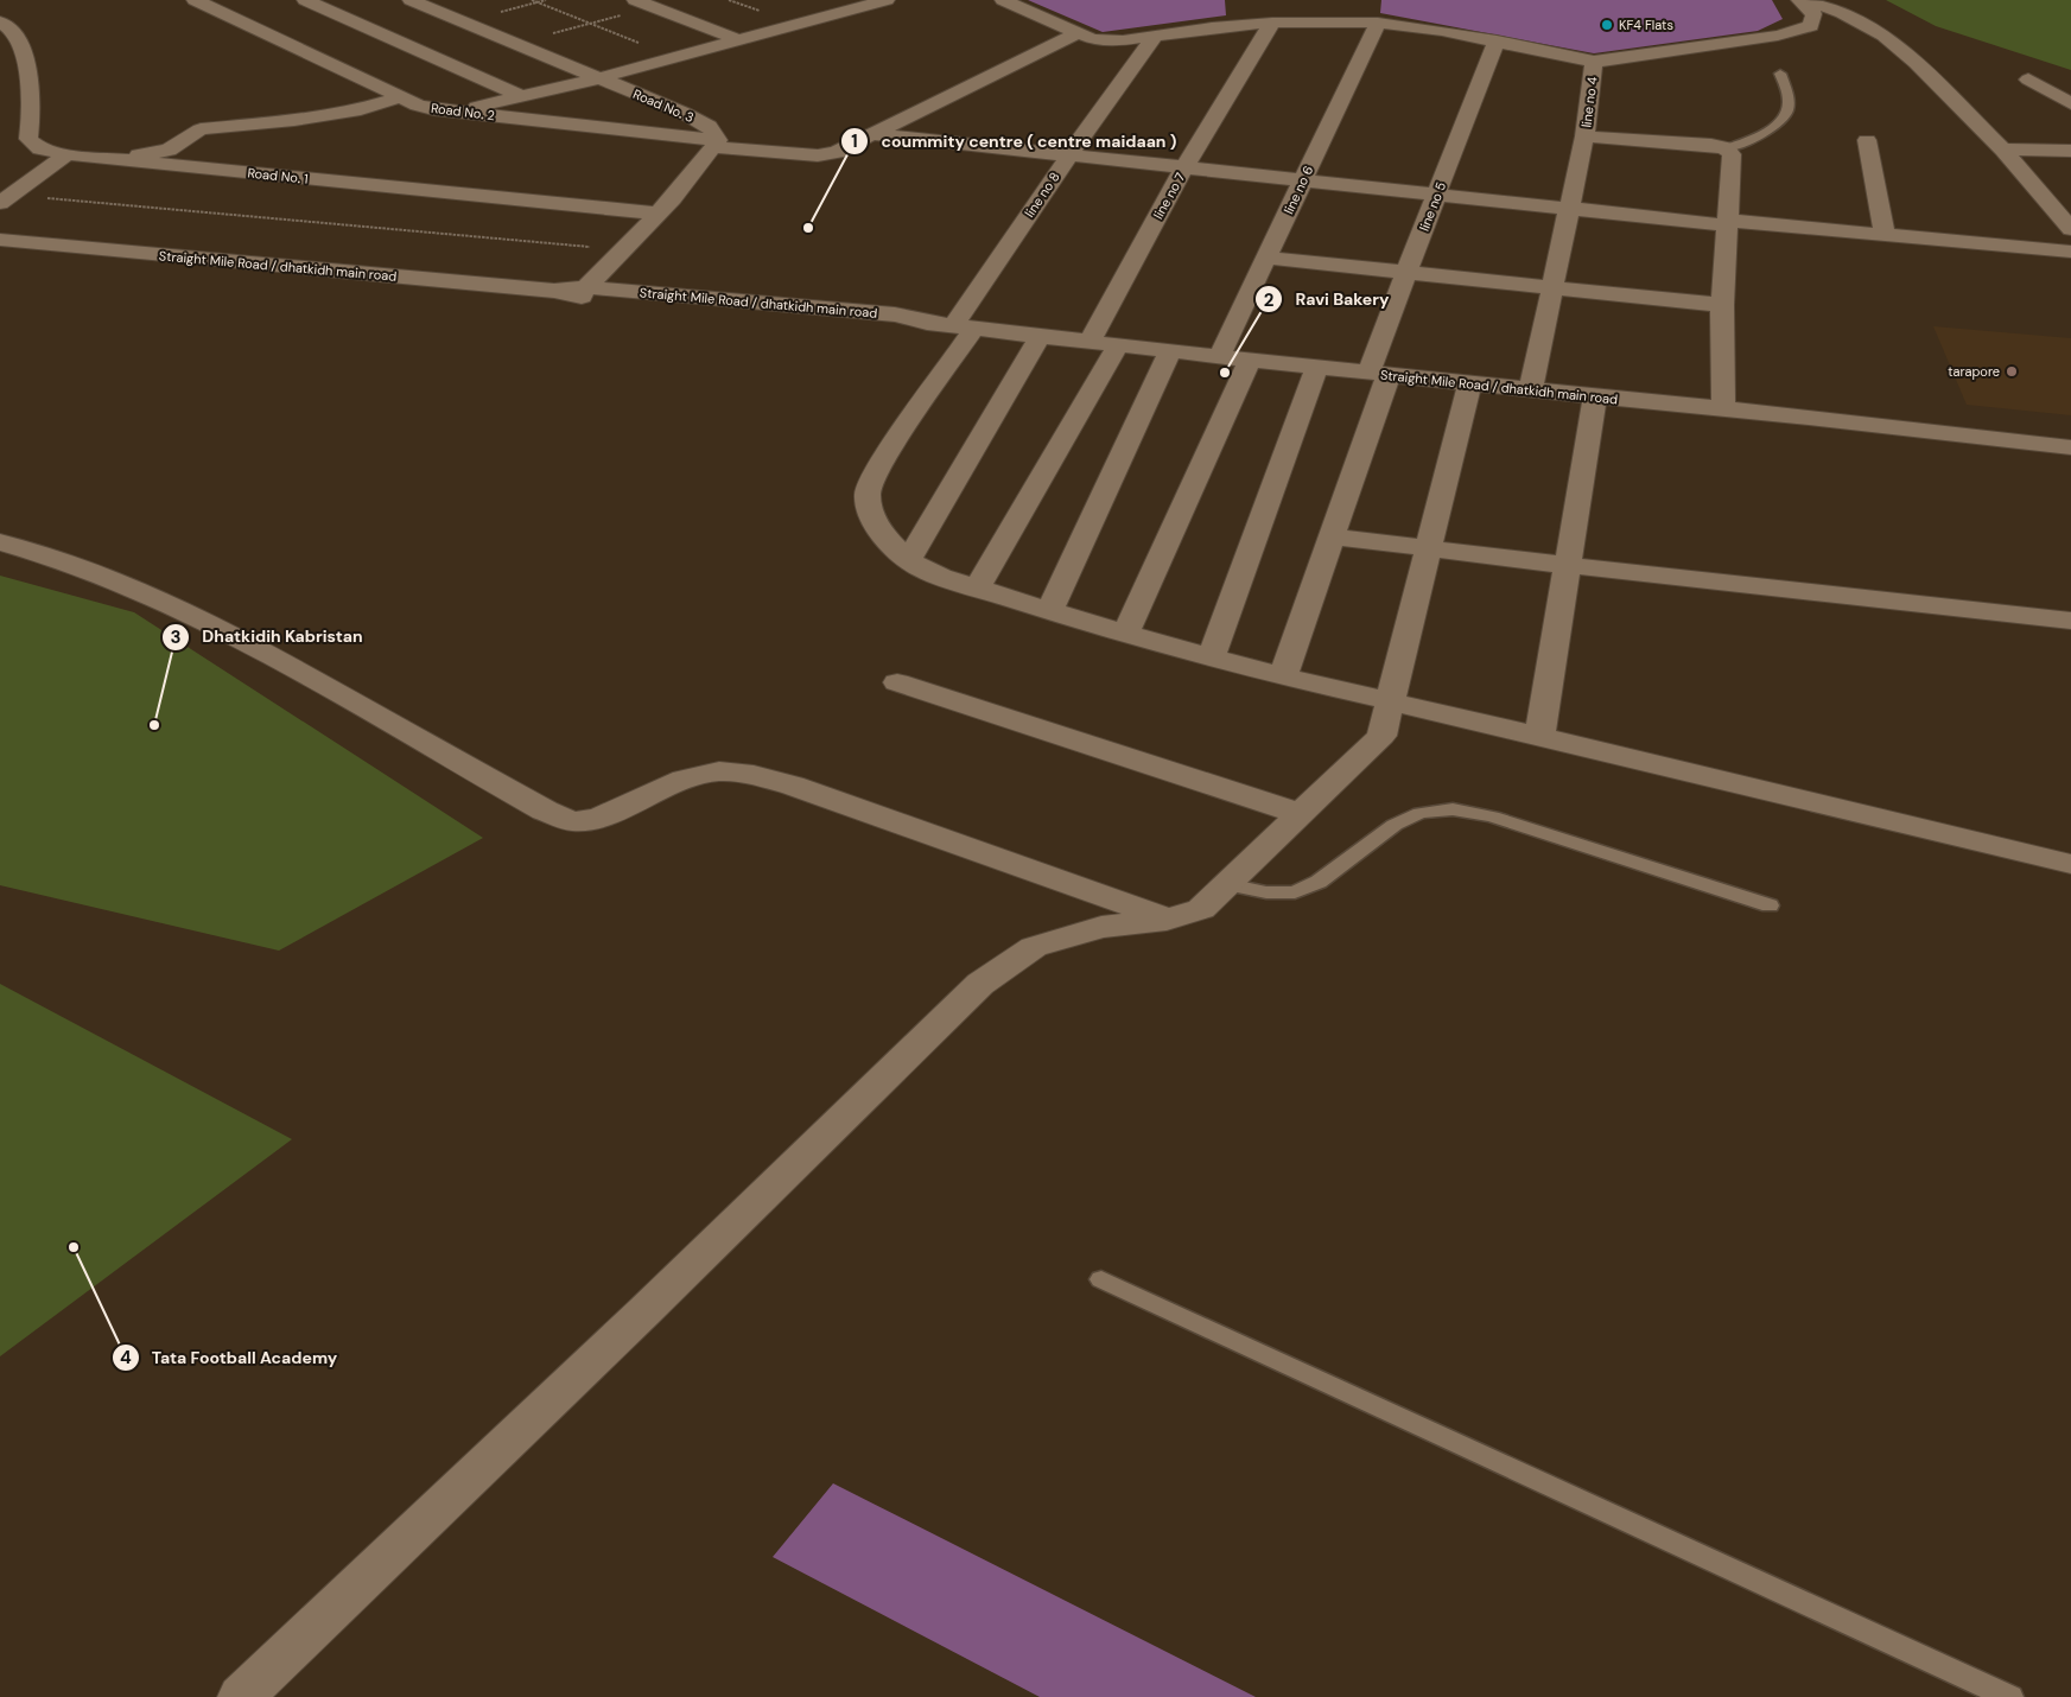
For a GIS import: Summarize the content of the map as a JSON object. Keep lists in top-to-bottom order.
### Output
{
  "streets": {
    "street": [
      "line no 4",
      "Road No. 3",
      "Road No. 2",
      "Road No. 1",
      "line no 6",
      "line no 8",
      "line no 7",
      "line no 5",
      "Straight Mile Road / dhatkidh main road"
    ]
  },
  "crossings": [
    ["line no 4", "Straight Mile Road / dhatkidh main road"],
    ["Road No. 3", "Road No. 2"],
    ["line no 6", "Straight Mile Road / dhatkidh main road"],
    ["line no 8", "line no 5"],
    ["line no 8", "Straight Mile Road / dhatkidh main road"],
    ["line no 7", "Straight Mile Road / dhatkidh main road"],
    ["line no 5", "Straight Mile Road / dhatkidh main road"]
  ],
  "places": [
    "KF4 Flats",
    "coummity centre ( centre maidaan )",
    "tarapore",
    "Ravi Bakery",
    "Dhatkidih Kabristan",
    "Tata Football Academy"
  ]
}
